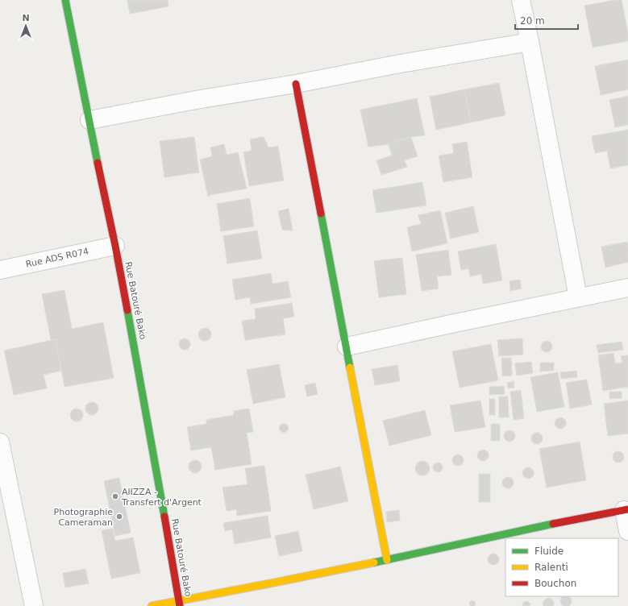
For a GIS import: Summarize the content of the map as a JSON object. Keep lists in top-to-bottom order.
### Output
{
  "streets": {
    "street": ["Rue ADS R074", "Rue Batouré Bako"]
  },
  "crossings": [
    ["Rue ADS R074", "Rue Batouré Bako"]
  ],
  "places": ["AlIZZA - Transfert d'Argent", "Photographie Cameraman"],
  "legend": ["Fluide", "Ralenti", "Bouchon"],
  "scale_bar": "20 m",
  "north": "top"
}
